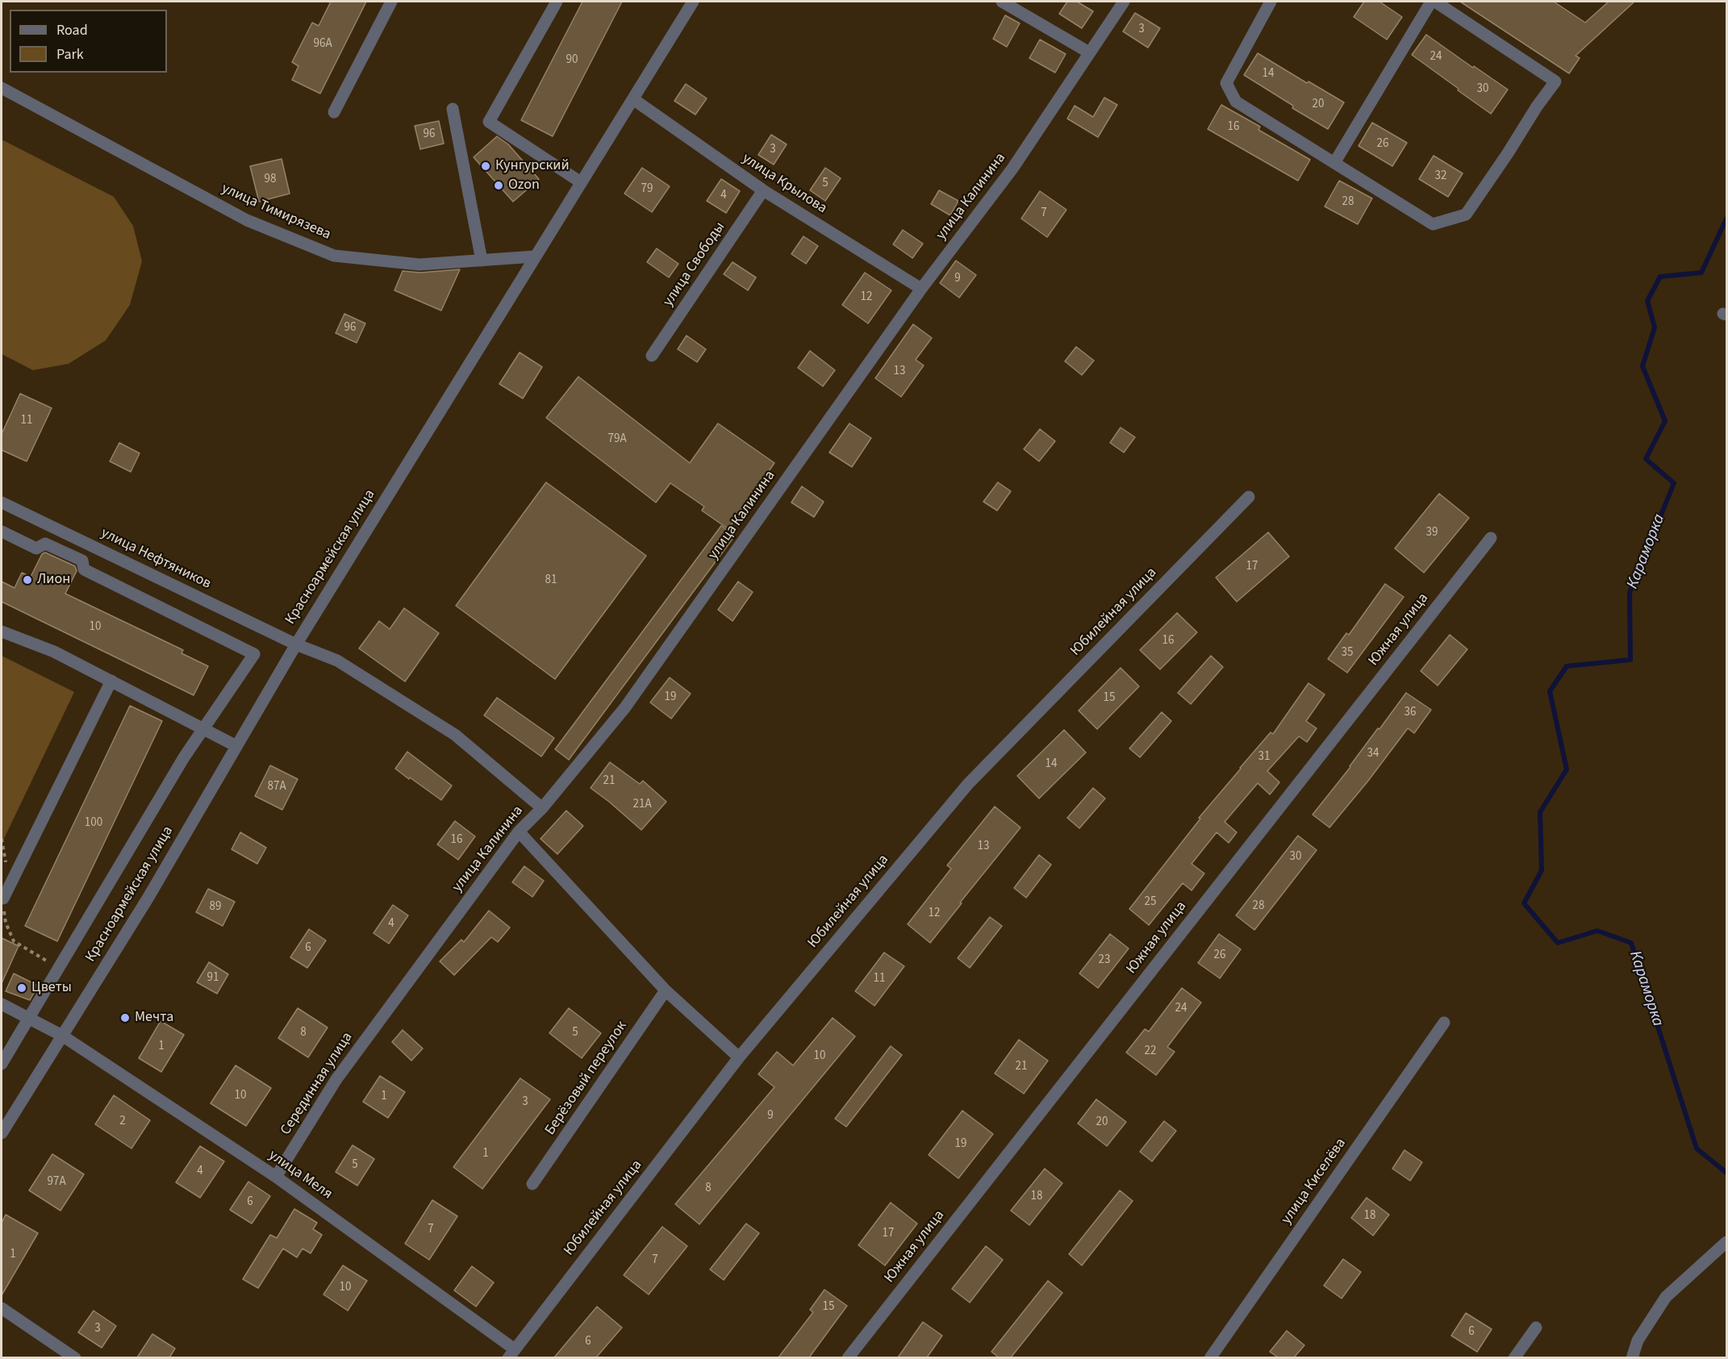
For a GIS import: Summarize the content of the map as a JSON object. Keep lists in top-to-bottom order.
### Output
{
  "streets": {
    "street": [
      "улица Крылова",
      "улица Калинина",
      "улица Тимирязева",
      "улица Свободы",
      "Красноармейская улица",
      "улица Нефтяников",
      "Юбилейная улица",
      "Южная улица",
      "Берёзовый переулок",
      "Серединная улица",
      "улица Меля",
      "улица Киселёва"
    ]
  },
  "crossings": [
    ["улица Крылова", "улица Калинина"],
    ["улица Крылова", "улица Свободы"],
    ["улица Крылова", "Красноармейская улица"],
    ["улица Калинина", "улица Нефтяников"],
    ["улица Калинина", "Серединная улица"],
    ["улица Тимирязева", "Красноармейская улица"],
    ["Красноармейская улица", "улица Нефтяников"],
    ["Красноармейская улица", "улица Меля"],
    ["Юбилейная улица", "улица Меля"],
    ["Серединная улица", "улица Меля"]
  ],
  "water": ["Караморка"],
  "places": [
    "Кунгурский",
    "Ozon",
    "Лион",
    "Цветы",
    "Мечта"
  ],
  "house_numbers": [
    "3",
    "96А",
    "24",
    "90",
    "14",
    "30",
    "20",
    "16",
    "96",
    "26",
    "3",
    "32",
    "98",
    "5",
    "79",
    "4",
    "28",
    "7",
    "9",
    "12",
    "96",
    "13",
    "11",
    "79А",
    "39",
    "17",
    "81",
    "10",
    "16",
    "35",
    "19",
    "15",
    "36",
    "34",
    "31",
    "14",
    "21",
    "87А",
    "21А",
    "100",
    "16",
    "13",
    "30",
    "25",
    "28",
    "89",
    "12",
    "4",
    "6",
    "26",
    "23",
    "91",
    "11",
    "24",
    "8",
    "5",
    "1",
    "22",
    "10",
    "21",
    "10",
    "1",
    "3",
    "9",
    "2",
    "20",
    "19",
    "1",
    "5",
    "4",
    "97А",
    "8",
    "18",
    "6",
    "18",
    "7",
    "17",
    "1",
    "7",
    "10",
    "15",
    "3",
    "6",
    "6"
  ],
  "legend": ["Road", "Park"]
}
